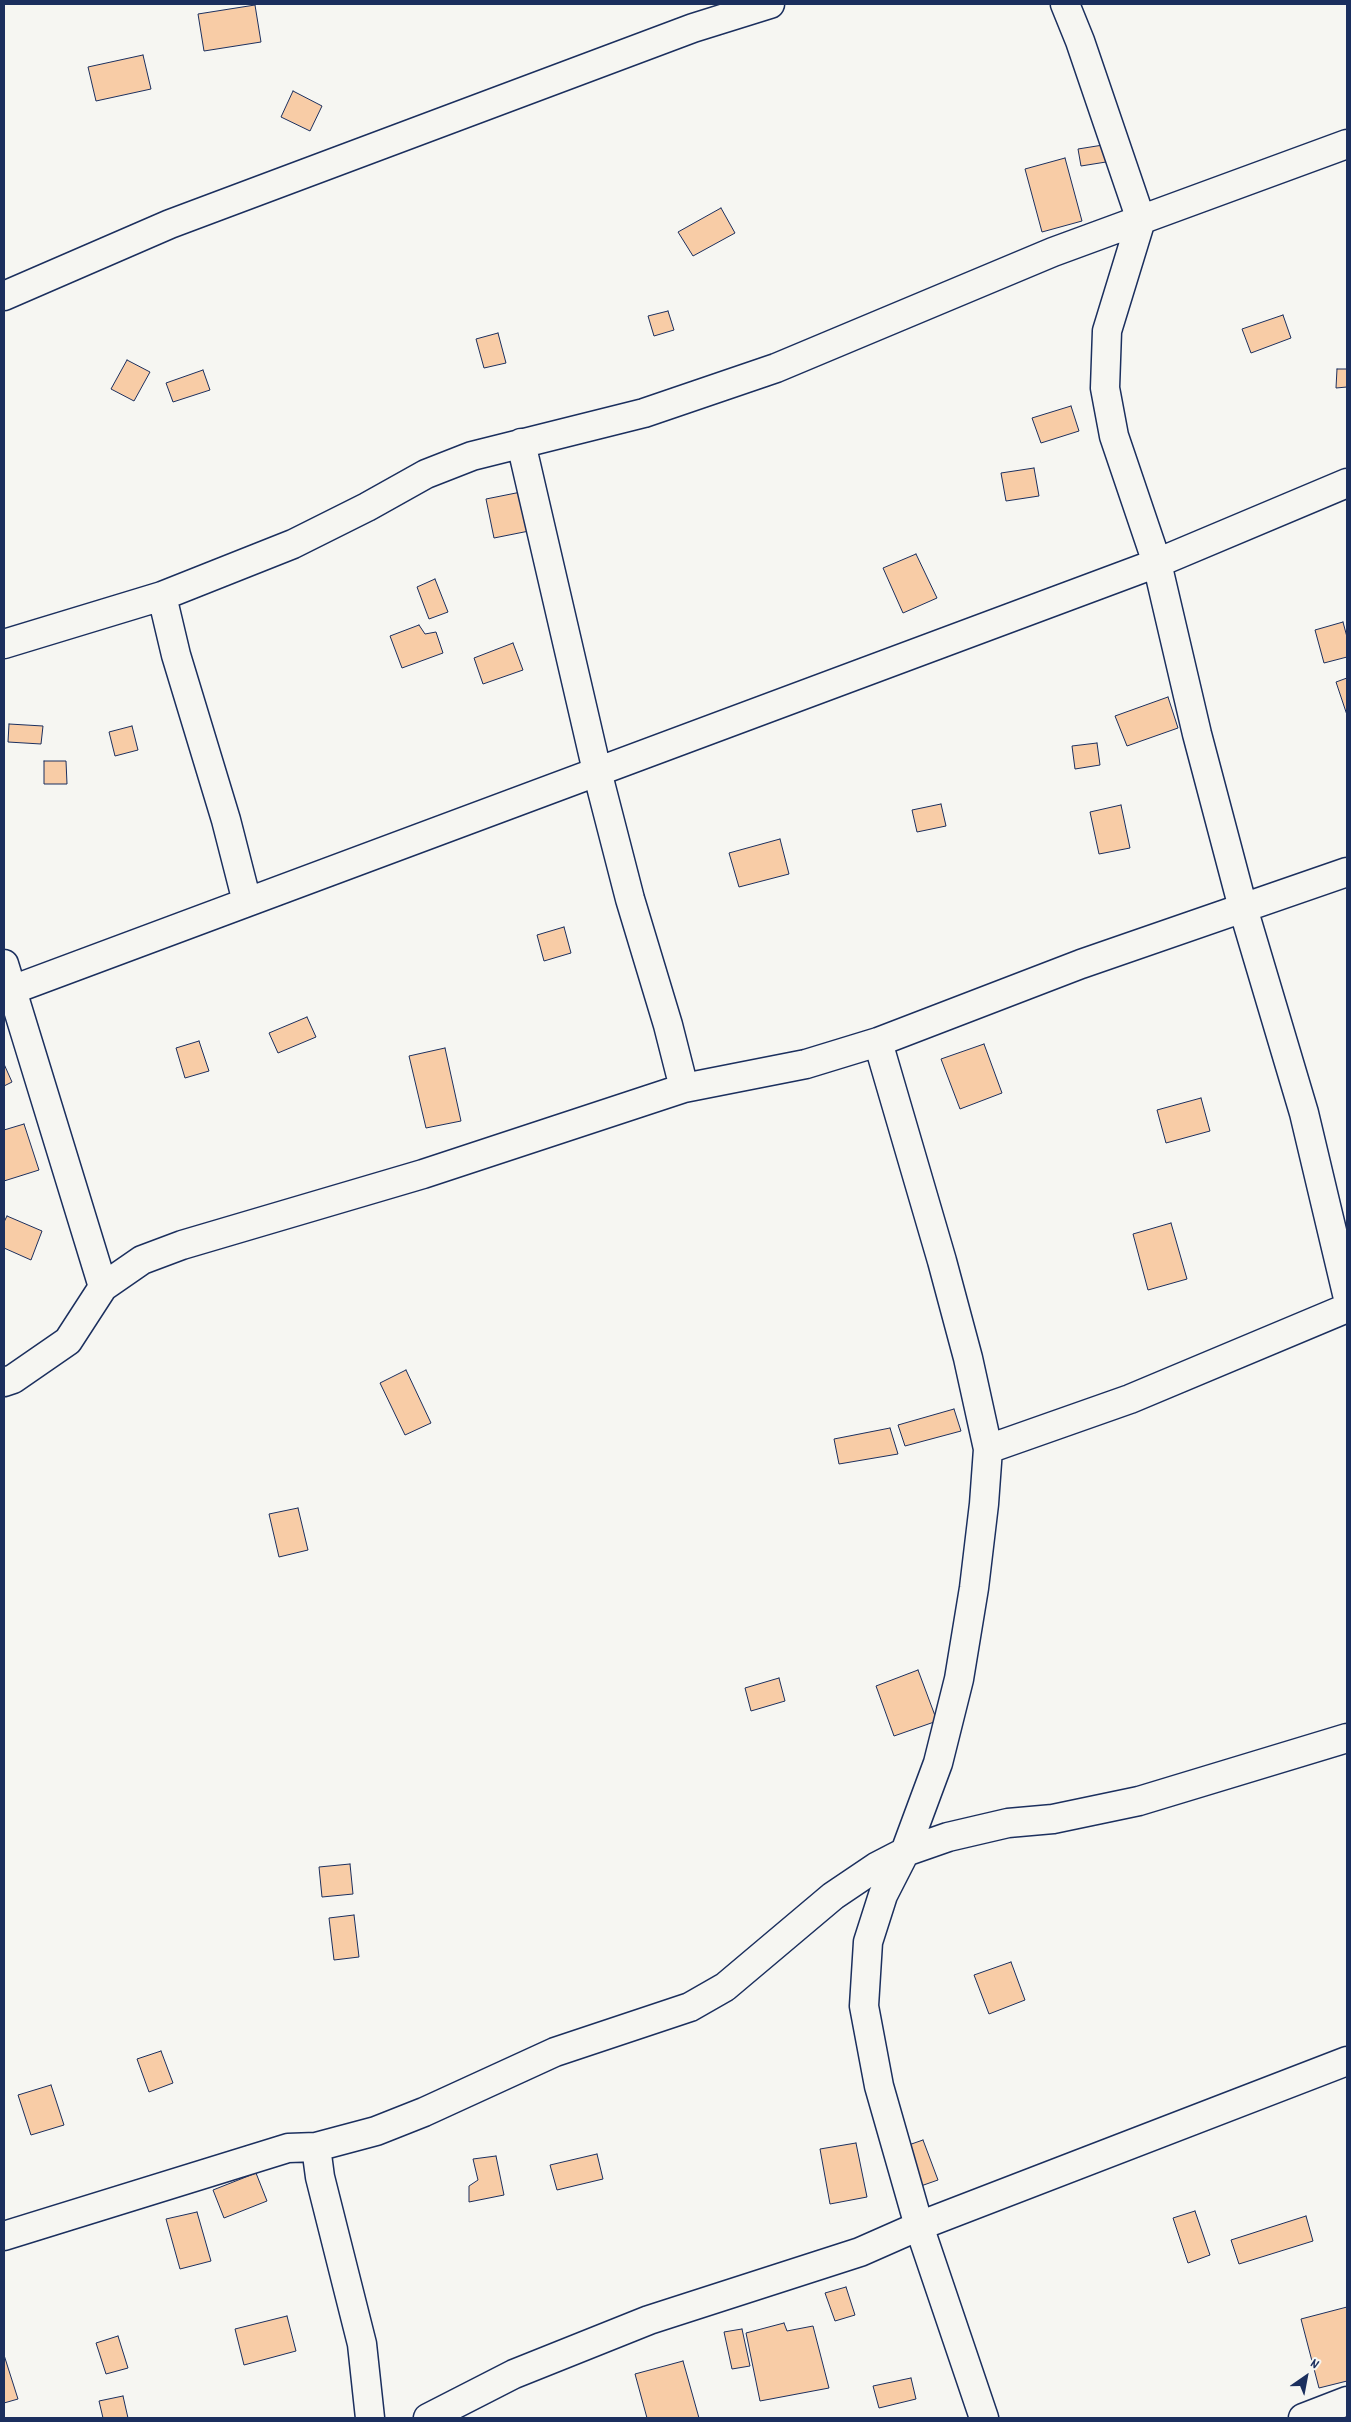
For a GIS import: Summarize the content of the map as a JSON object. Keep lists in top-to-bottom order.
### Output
{
  "north": "top right"
}
